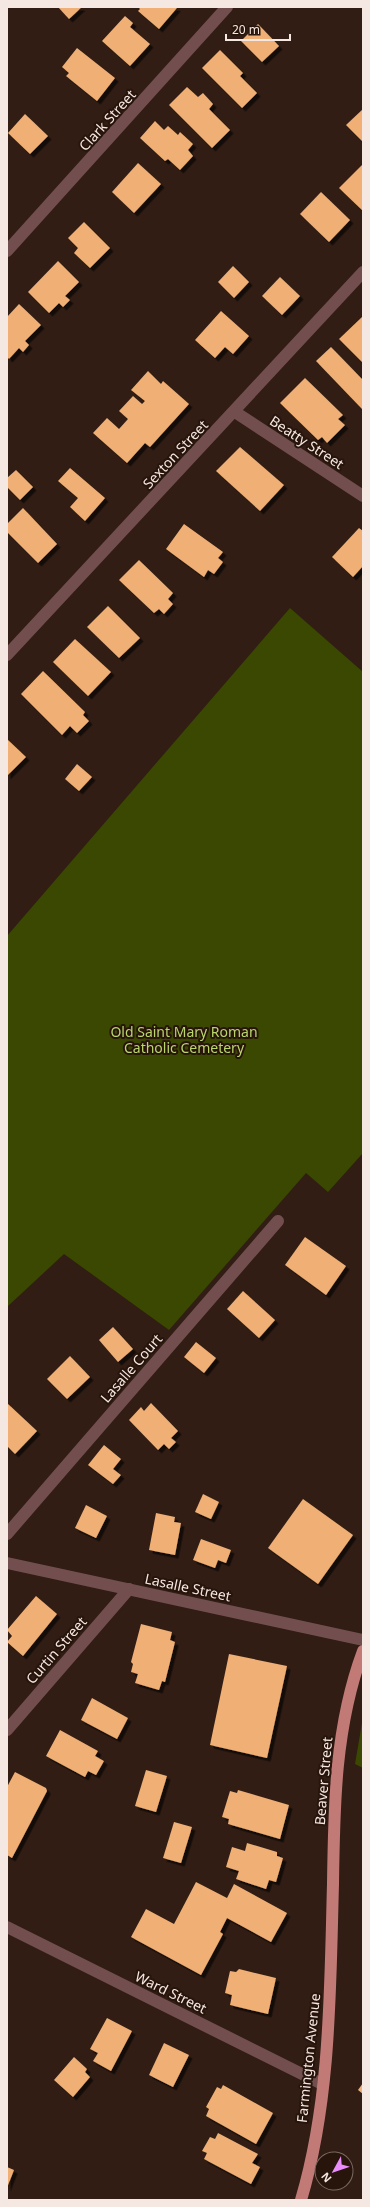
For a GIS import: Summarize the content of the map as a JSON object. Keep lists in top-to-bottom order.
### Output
{
  "streets": {
    "main road": ["Beaver Street", "Farmington Avenue"],
    "street": [
      "Clark Street",
      "Beatty Street",
      "Sexton Street",
      "Lasalle Court",
      "Lasalle Street",
      "Curtin Street",
      "Ward Street"
    ]
  },
  "crossings": [
    ["Beatty Street", "Sexton Street"],
    ["Lasalle Street", "Curtin Street"],
    ["Beaver Street", "Farmington Avenue"],
    ["Ward Street", "Farmington Avenue"]
  ],
  "parks": ["Old Saint Mary Roman Catholic Cemetery"],
  "scale_bar": "20 m",
  "north": "bottom left"
}
